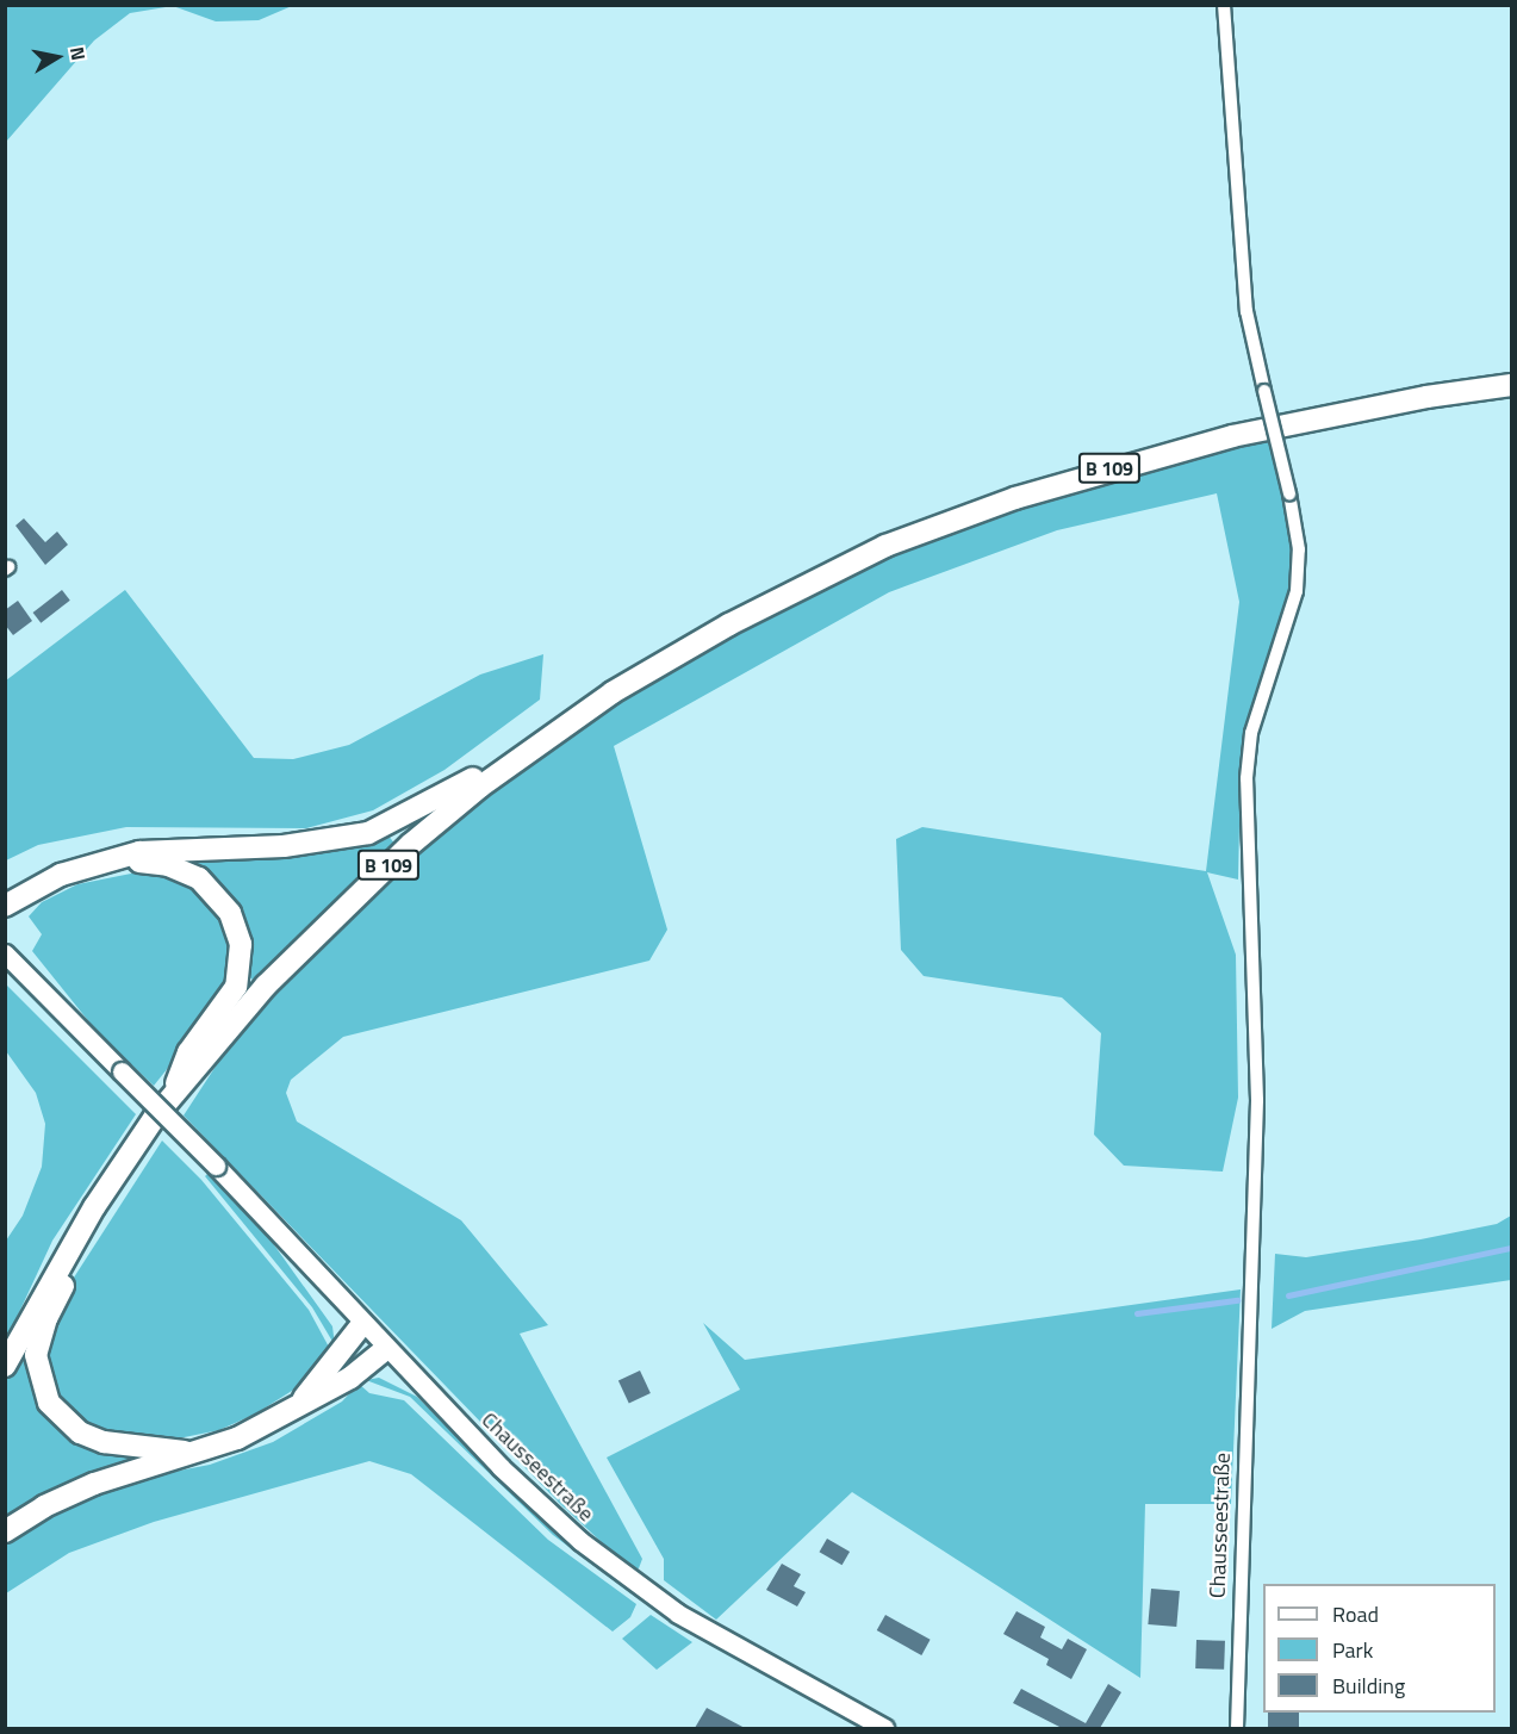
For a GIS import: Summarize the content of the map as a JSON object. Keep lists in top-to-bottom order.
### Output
{
  "streets": {
    "highway": ["B 109"],
    "main road": ["Chausseestraße"]
  },
  "legend": ["Road", "Park", "Building"],
  "north": "right"
}
